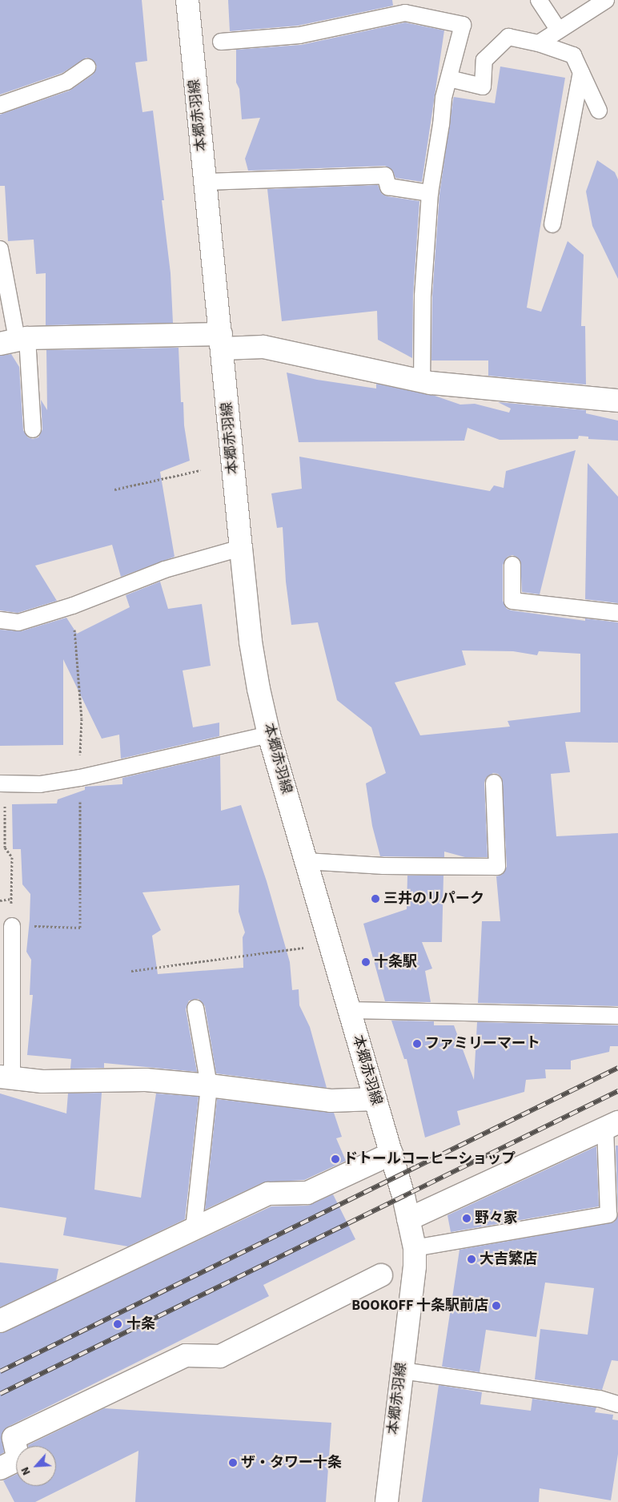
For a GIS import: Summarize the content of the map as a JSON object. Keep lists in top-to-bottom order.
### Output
{
  "streets": {
    "street": ["本郷赤羽線"]
  },
  "places": [
    "三井のリパーク",
    "十条駅",
    "ファミリーマート",
    "ドトールコーヒーショップ",
    "野々家",
    "大吉繁店",
    "BOOKOFF 十条駅前店",
    "十条",
    "ザ・タワー十条"
  ],
  "north": "bottom left"
}
